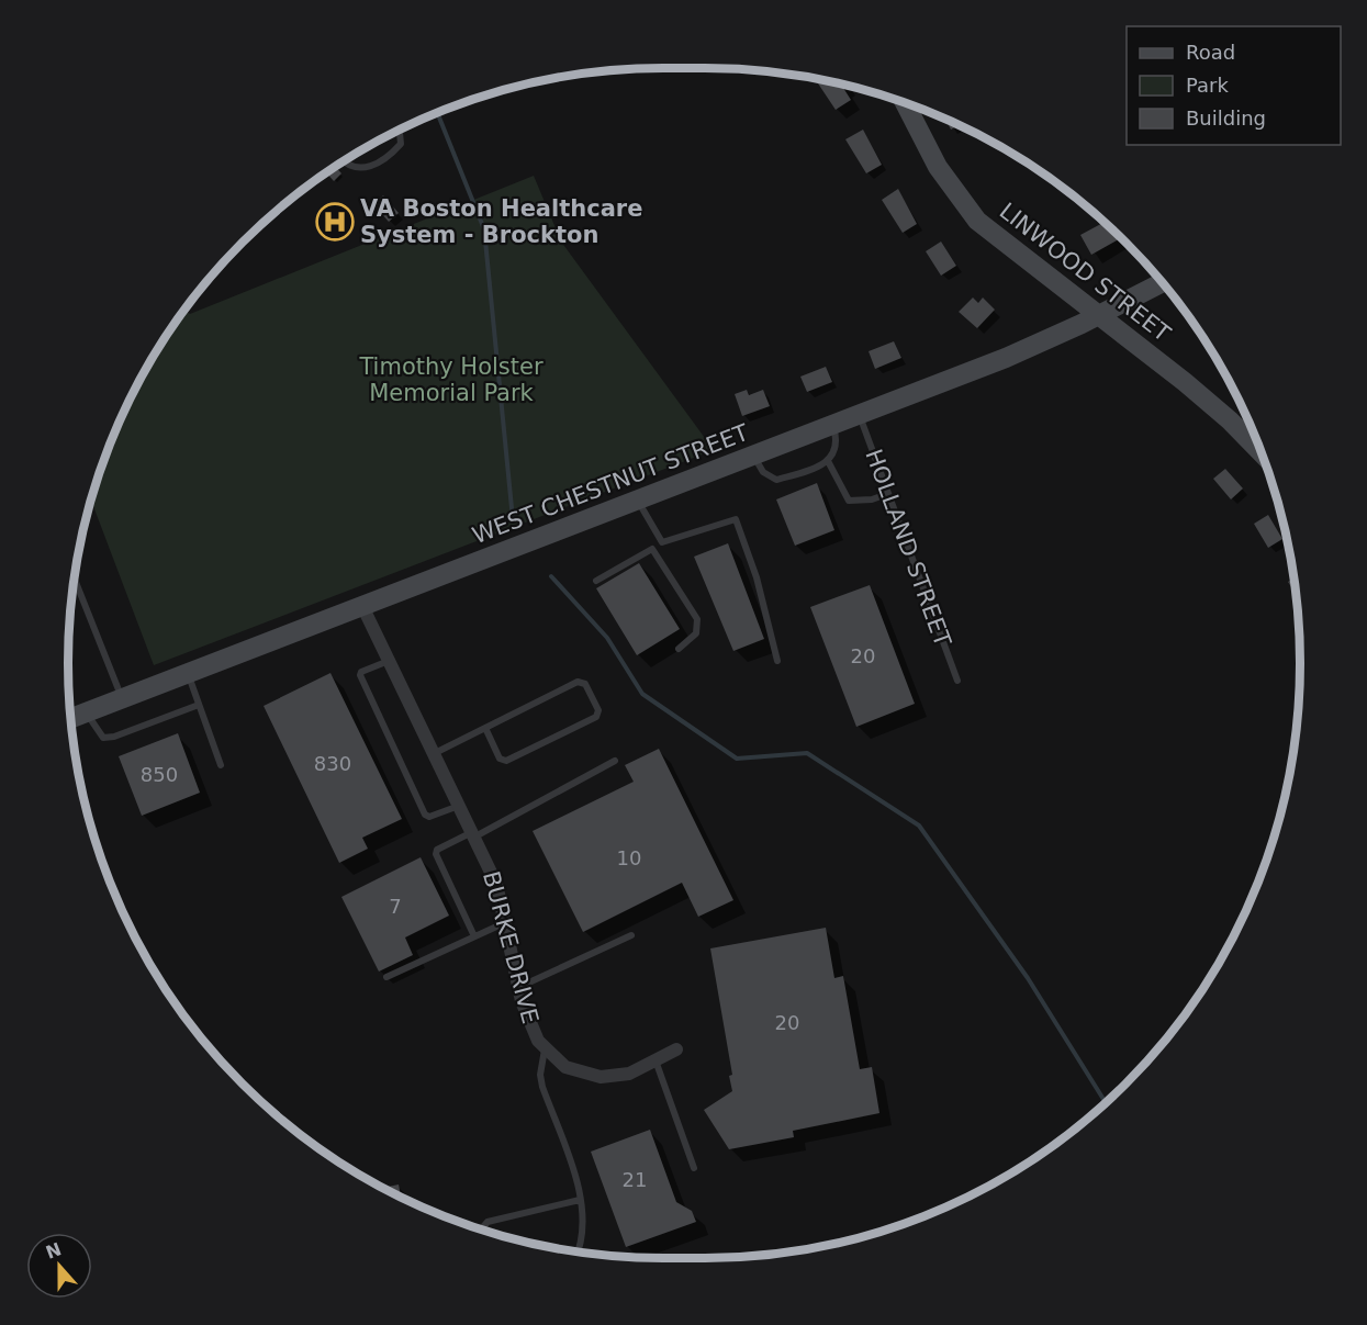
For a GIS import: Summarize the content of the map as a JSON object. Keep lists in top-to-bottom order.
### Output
{
  "streets": {
    "main road": ["LINWOOD STREET", "WEST CHESTNUT STREET"],
    "street": ["BURKE DRIVE"],
    "lane": ["HOLLAND STREET"]
  },
  "crossings": [
    ["LINWOOD STREET", "WEST CHESTNUT STREET"],
    ["WEST CHESTNUT STREET", "HOLLAND STREET"],
    ["WEST CHESTNUT STREET", "BURKE DRIVE"]
  ],
  "parks": ["Timothy Holster Memorial Park"],
  "places": {
    "hospital": ["VA Boston Healthcare System - Brockton"]
  },
  "house_numbers": [
    "20",
    "830",
    "850",
    "10",
    "7",
    "20",
    "21"
  ],
  "legend": ["Road", "Park", "Building"],
  "north": "top"
}
